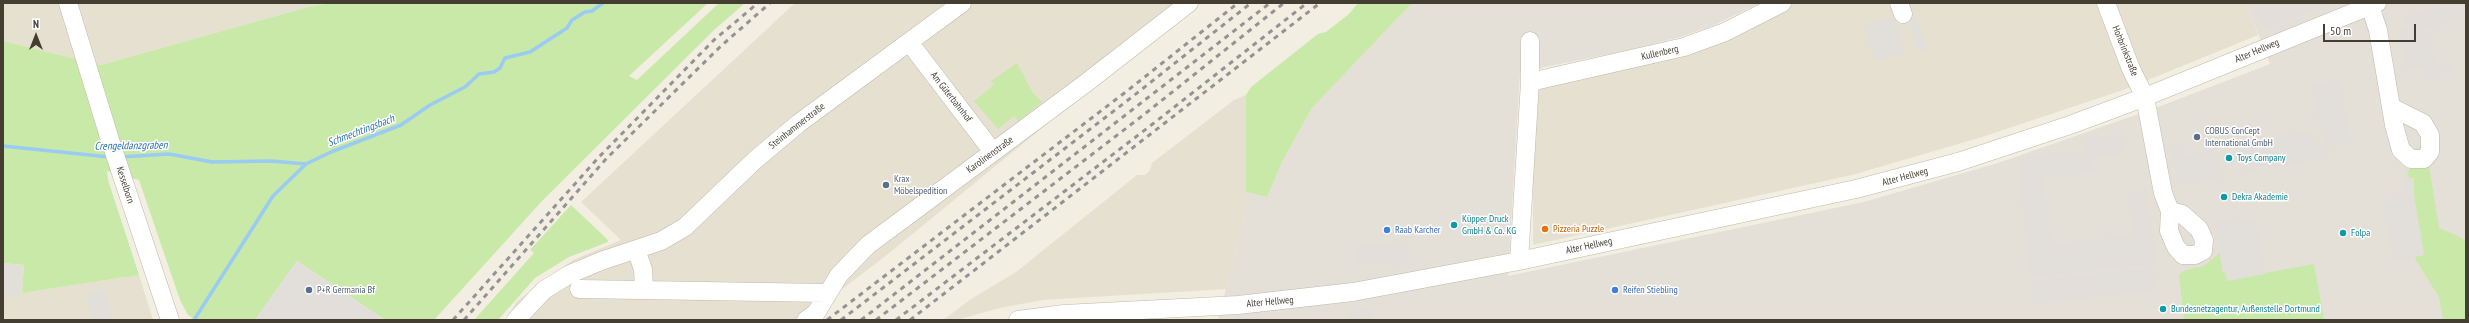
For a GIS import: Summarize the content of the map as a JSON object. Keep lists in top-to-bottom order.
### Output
{
  "streets": {
    "street": [
      "Hohbrinkstraße",
      "Alter Hellweg",
      "Kullenberg",
      "Am Güterbahnhof",
      "Steinhammerstraße",
      "Karolinenstraße",
      "Kesselborn"
    ]
  },
  "crossings": [
    ["Hohbrinkstraße", "Alter Hellweg"],
    ["Am Güterbahnhof", "Steinhammerstraße"],
    ["Am Güterbahnhof", "Karolinenstraße"]
  ],
  "water": ["Schmechtingsbach", "Crengeldanzgraben"],
  "places": [
    "COBUS ConCept International GmbH",
    "Toys Company",
    "Krax Möbelspedition",
    "Dekra Akademie",
    "Küpper Druck GmbH & Co. KG",
    "Pizzeria Puzzle",
    "Raab Karcher",
    "Folpa",
    "P+R Germania Bf",
    "Reifen Stiebling",
    "Bundesnetzagentur, Außenstelle Dortmund"
  ],
  "scale_bar": "50 m",
  "north": "top"
}
